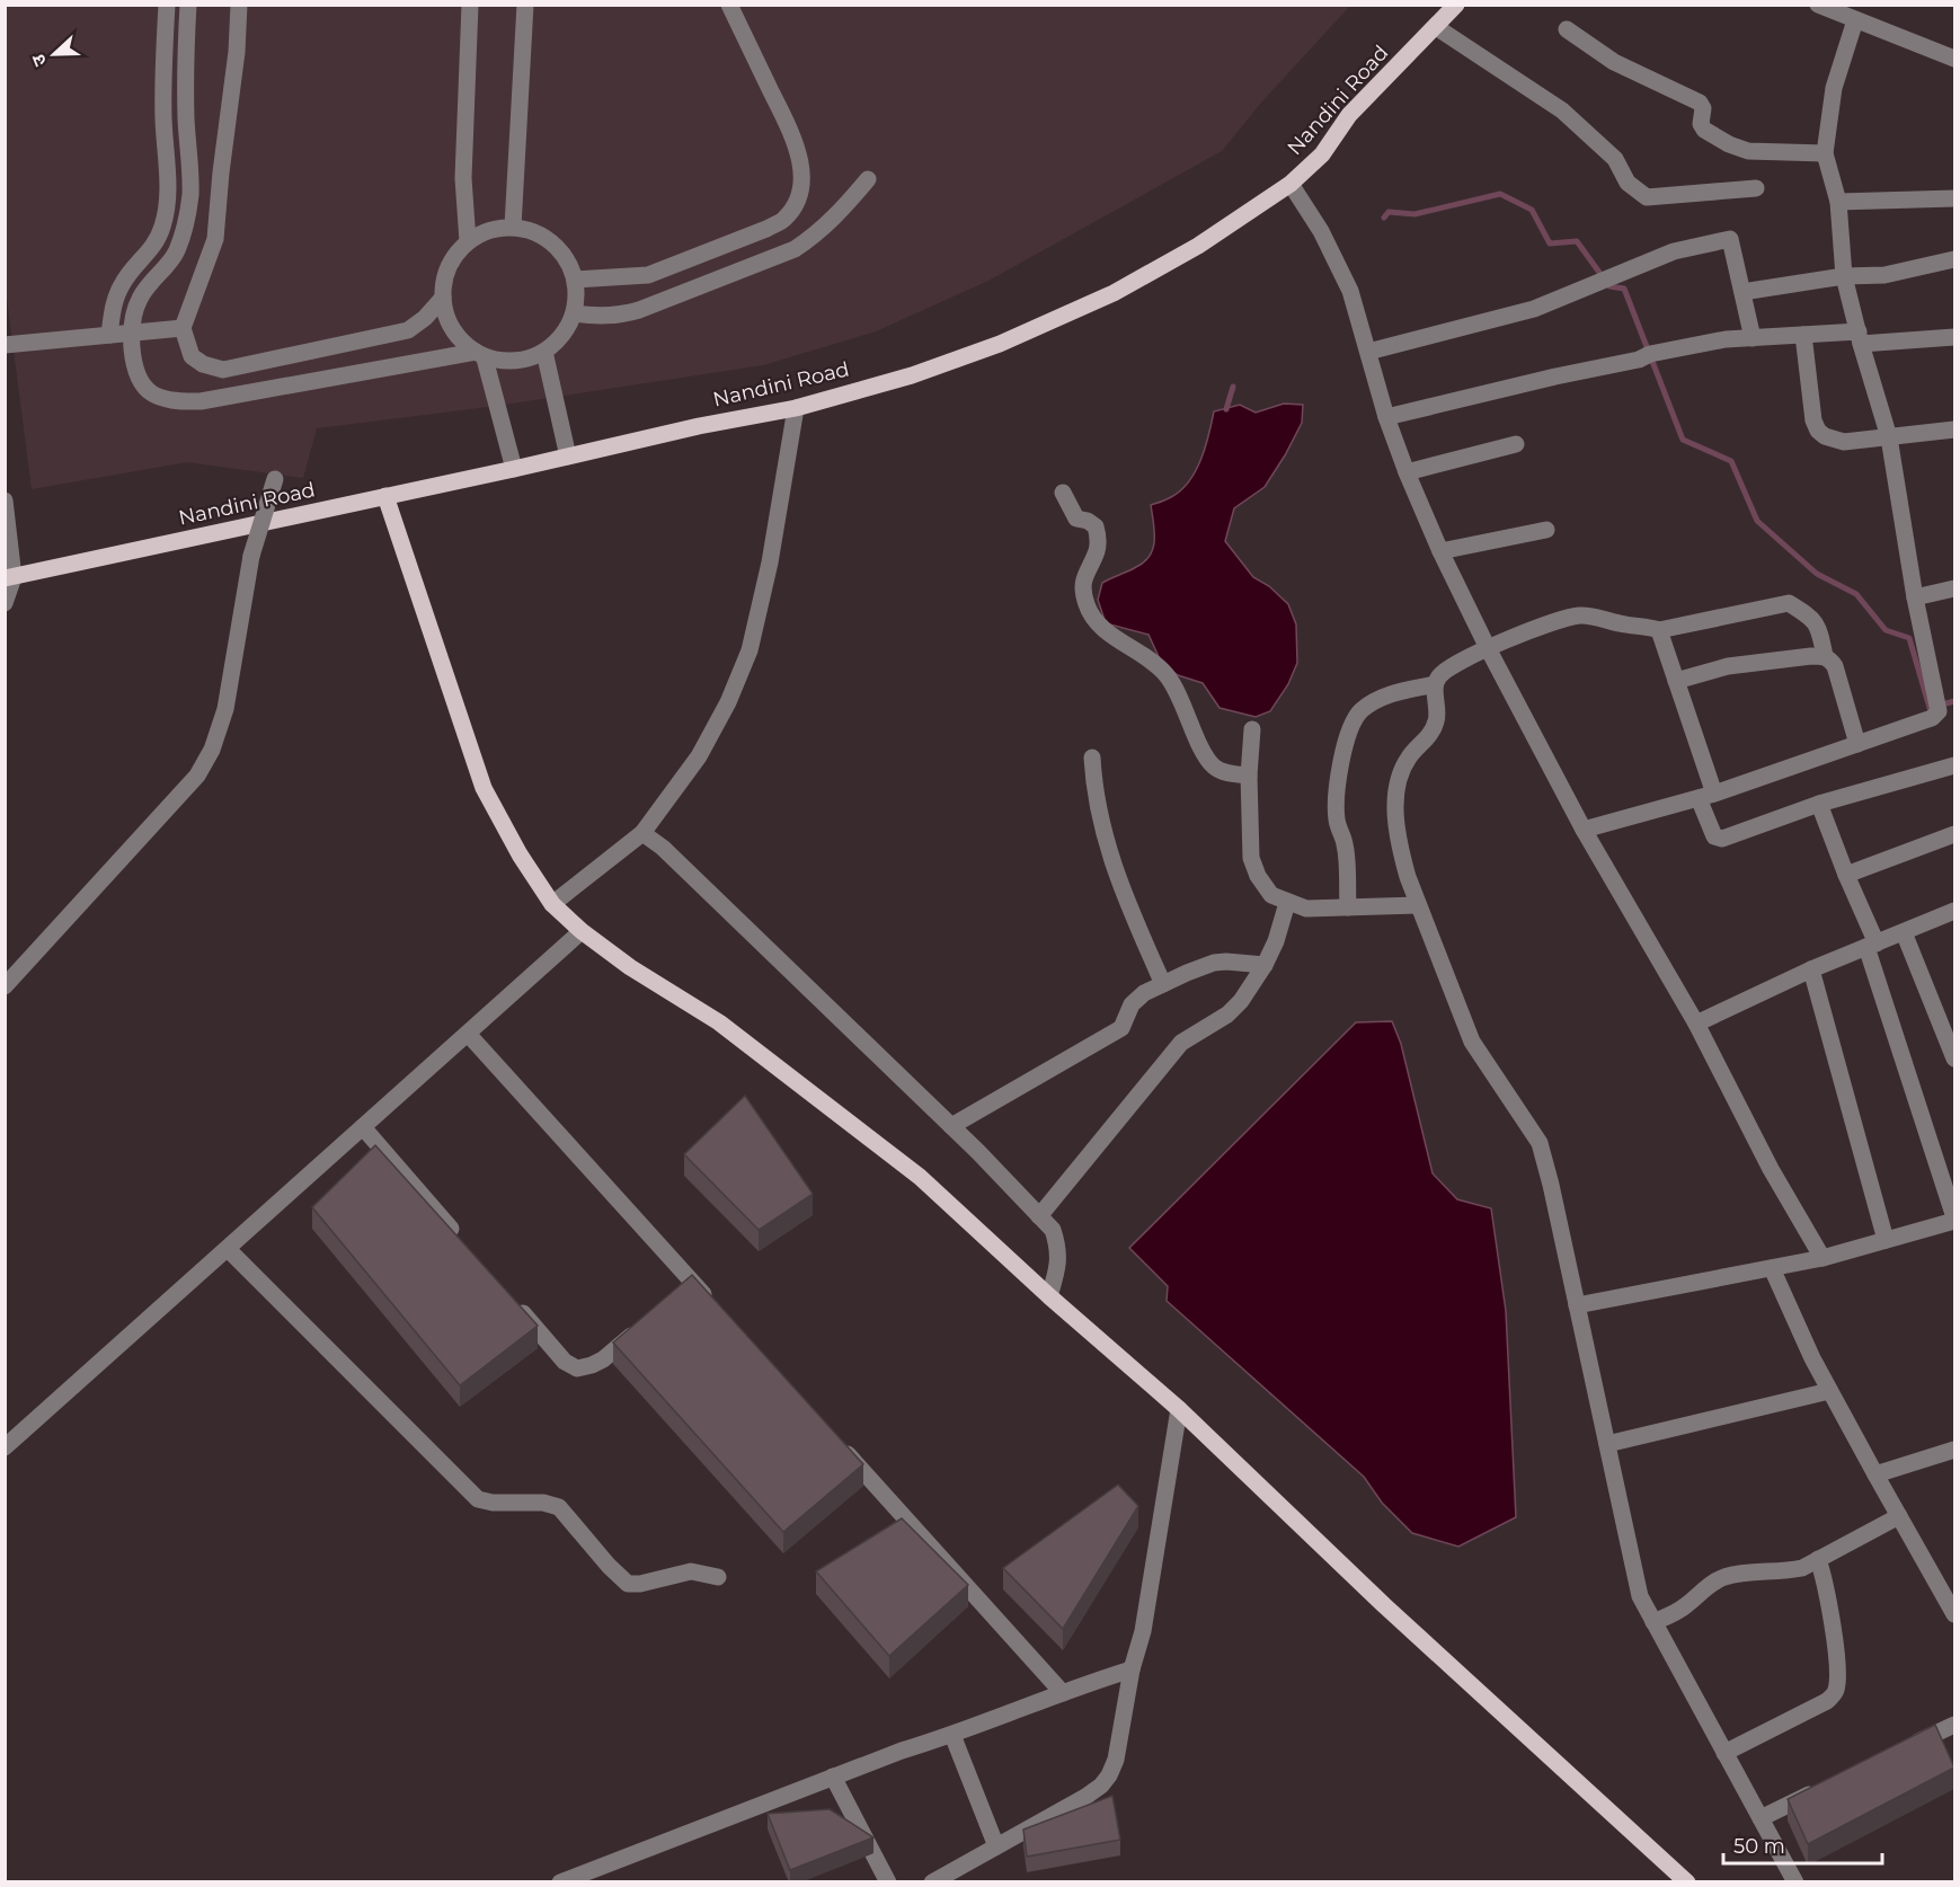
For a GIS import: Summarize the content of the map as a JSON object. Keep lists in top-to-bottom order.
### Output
{
  "streets": {
    "main road": ["Nandini Road"]
  },
  "scale_bar": "50 m",
  "north": "left"
}
